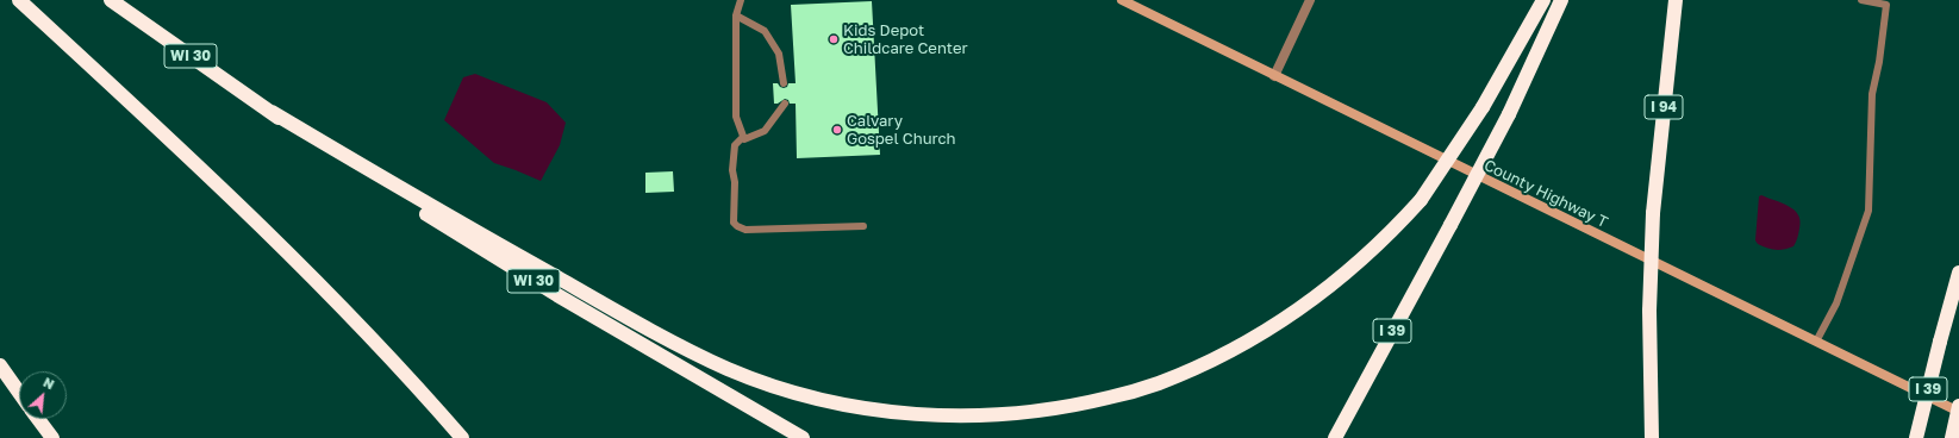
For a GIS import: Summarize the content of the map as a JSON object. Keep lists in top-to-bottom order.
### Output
{
  "streets": {
    "highway": ["WI 30", "I 94", "I 39"],
    "main road": ["County Highway T"]
  },
  "places": ["Kids Depot Childcare Center", "Calvary Gospel Church"],
  "north": "top right"
}
